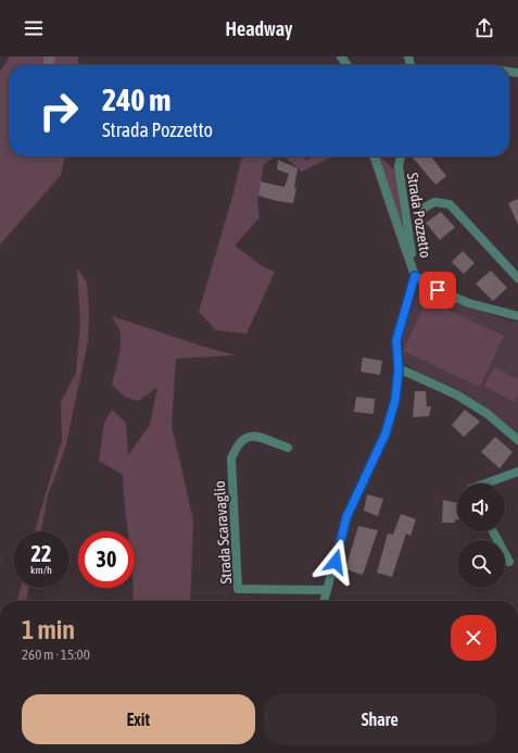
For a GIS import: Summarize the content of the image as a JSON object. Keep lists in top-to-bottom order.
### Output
{
  "streets": {
    "street": ["Strada Pozzetto", "Strada Scaravaglio"]
  },
  "page": {
    "header": "Headway",
    "turn": ["240 m", "Strada Pozzetto"],
    "speed": "22 km/h",
    "limit": "30",
    "heading": ["1 min", "260 m · 15:00"],
    "buttons": ["Exit", "Share"]
  }
}
